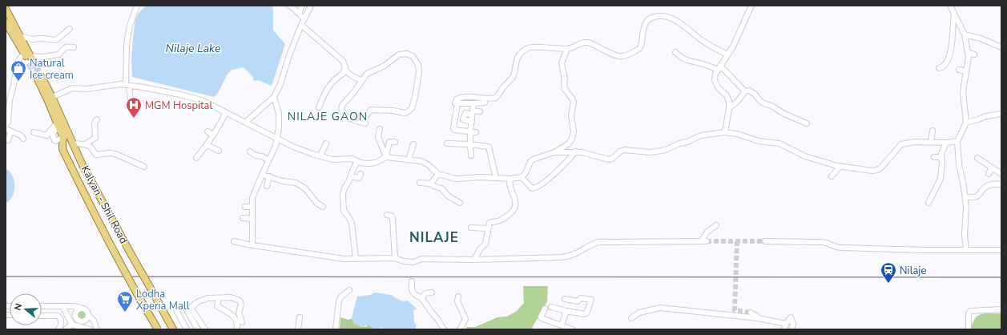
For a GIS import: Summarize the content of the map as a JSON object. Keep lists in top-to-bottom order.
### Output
{
  "streets": {
    "main road": ["Kalyan - Shil Road"]
  },
  "districts": ["NILAJE GAON", "NILAJE"],
  "water": ["Nilaje Lake"],
  "places": {
    "shop": ["Natural Ice cream"],
    "hospital": ["MGM Hospital"],
    "station": ["Nilaje"],
    "supermarket": ["Lodha Xperia Mall"]
  },
  "north": "left"
}
